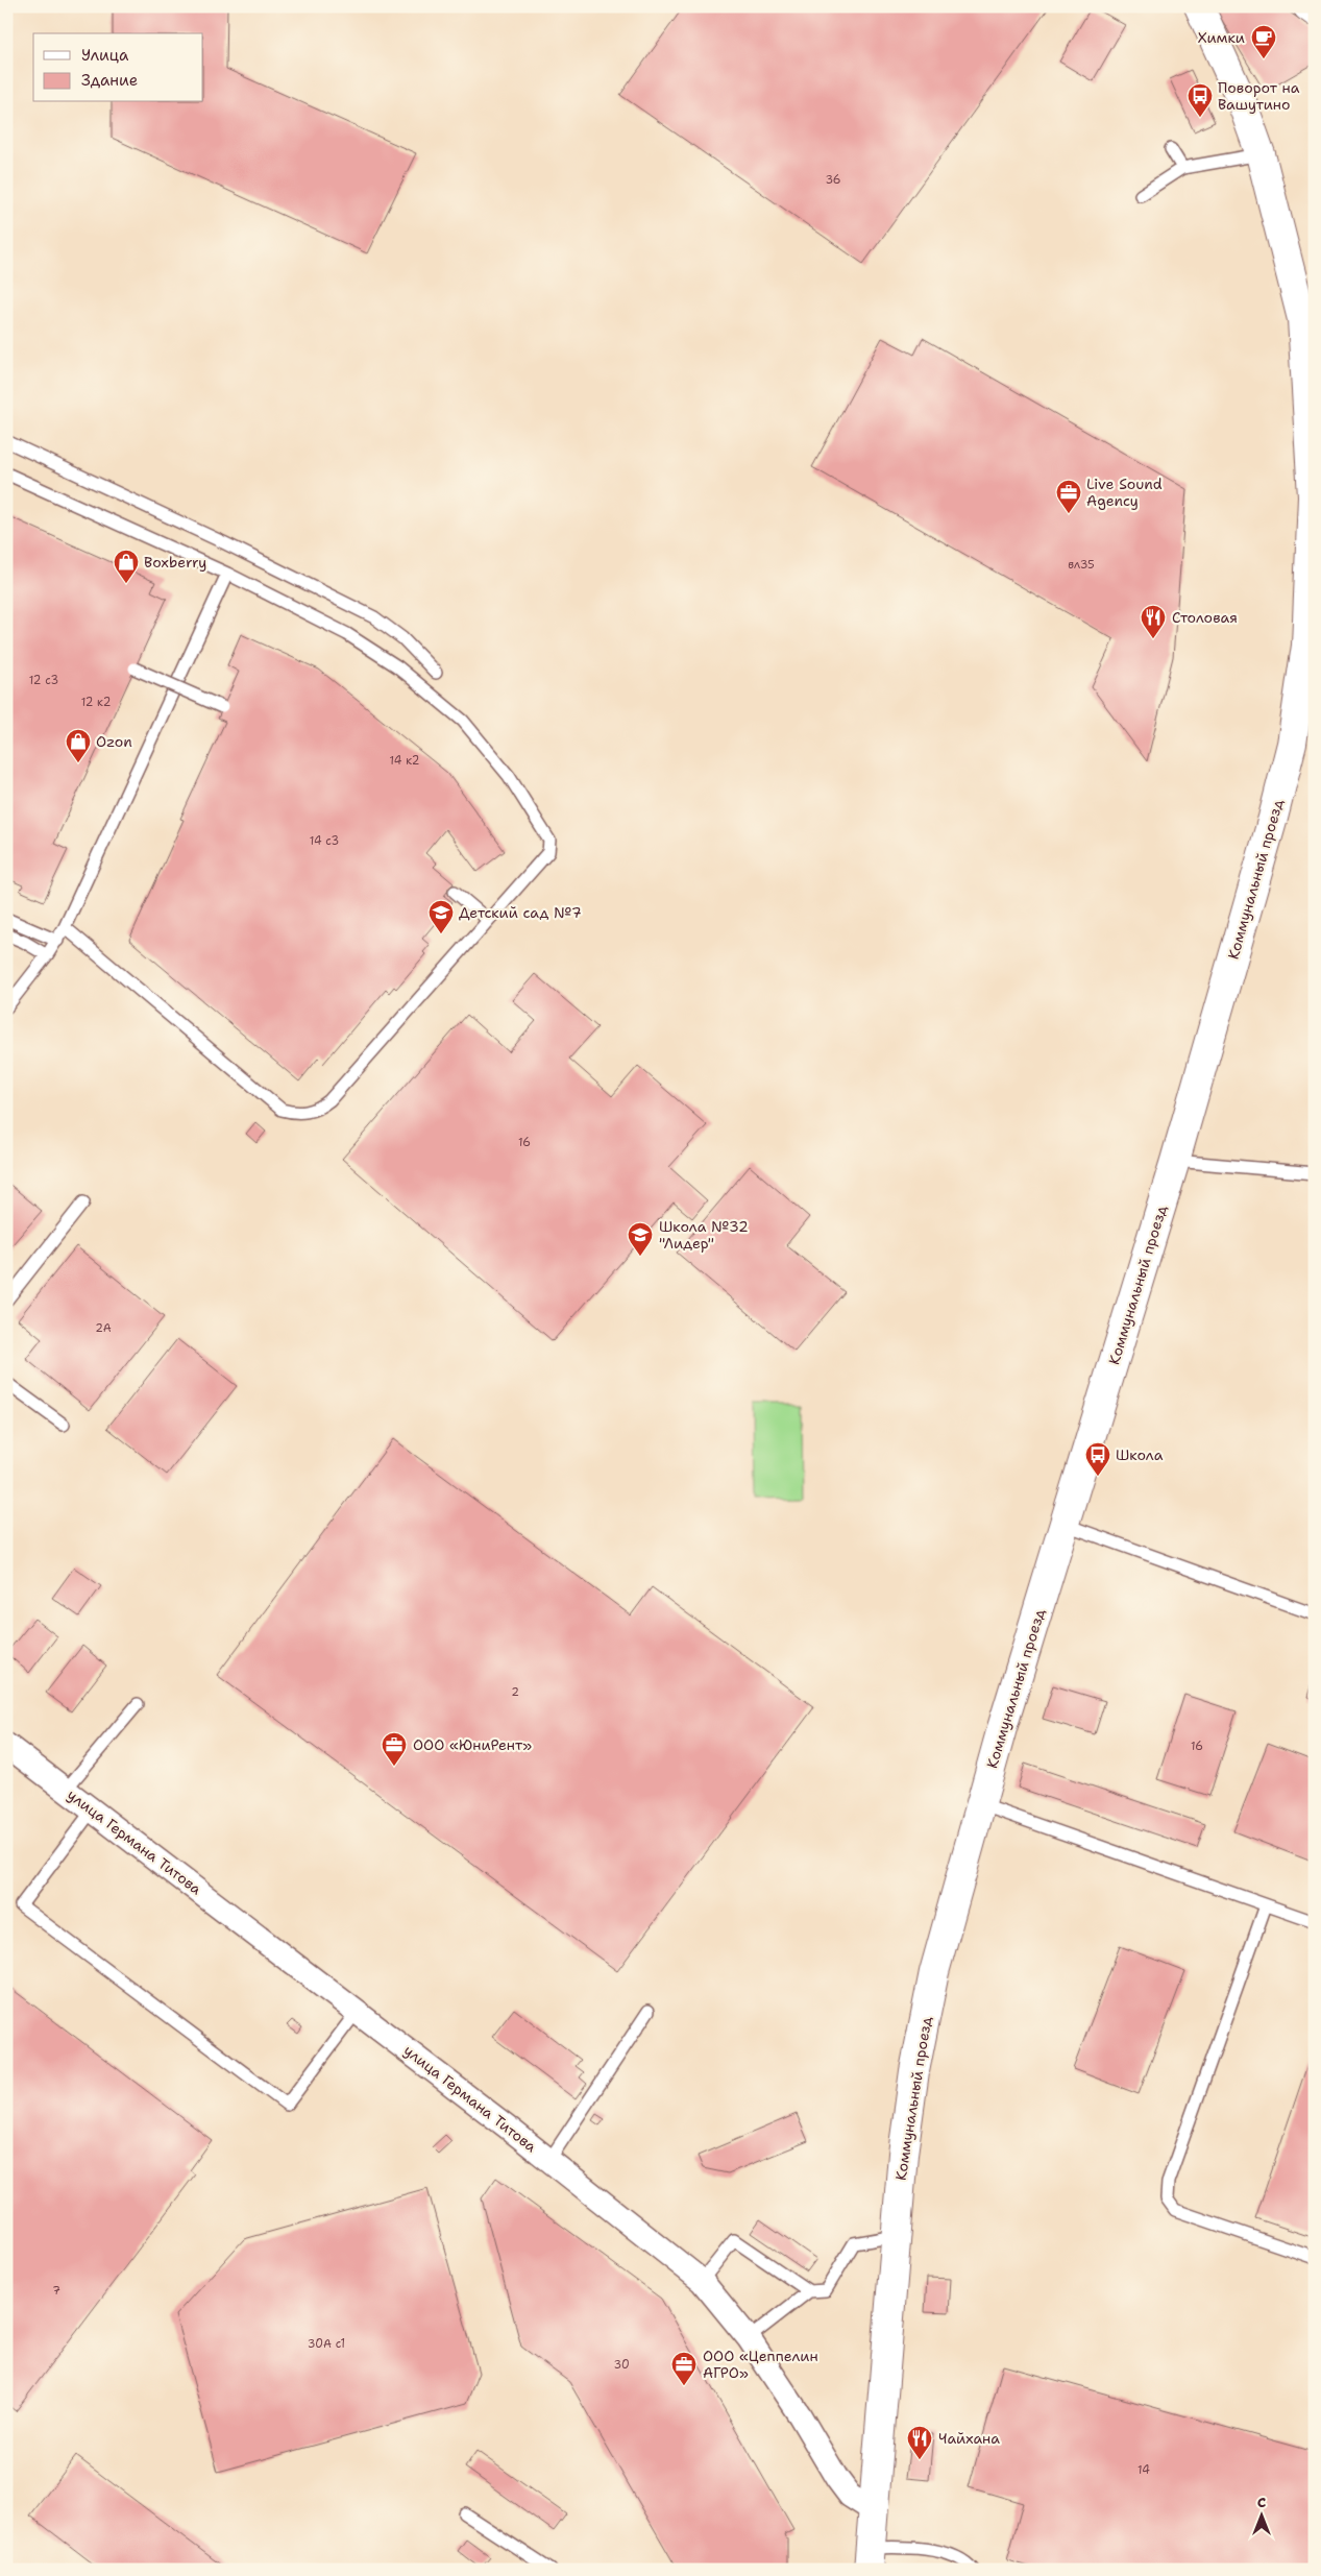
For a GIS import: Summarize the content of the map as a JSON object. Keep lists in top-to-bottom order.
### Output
{
  "streets": {
    "street": ["Коммунальный проезд", "улица Германа Титова"]
  },
  "crossings": [
    ["Коммунальный проезд", "улица Германа Титова"]
  ],
  "places": {
    "cafe": ["Химки"],
    "bus stop": ["Поворот на Вашутино", "Школа"],
    "office": ["Live Sound Agency", "ООО «ЮниРент»", "ООО «Цеппелин АГРО»"],
    "shop": ["Boxberry", "Ozon"],
    "restaurant": ["Столовая", "Чайхана"],
    "school or university": ["Детский сад №7", "Школа №32 \"Лидер\""]
  },
  "house_numbers": [
    "36",
    "вл35",
    "12 с3",
    "12 к2",
    "14 к2",
    "14 с3",
    "16",
    "2А",
    "2",
    "16",
    "7",
    "30А с1",
    "30",
    "14"
  ],
  "legend": ["Улица", "Здание"],
  "north": "top"
}
